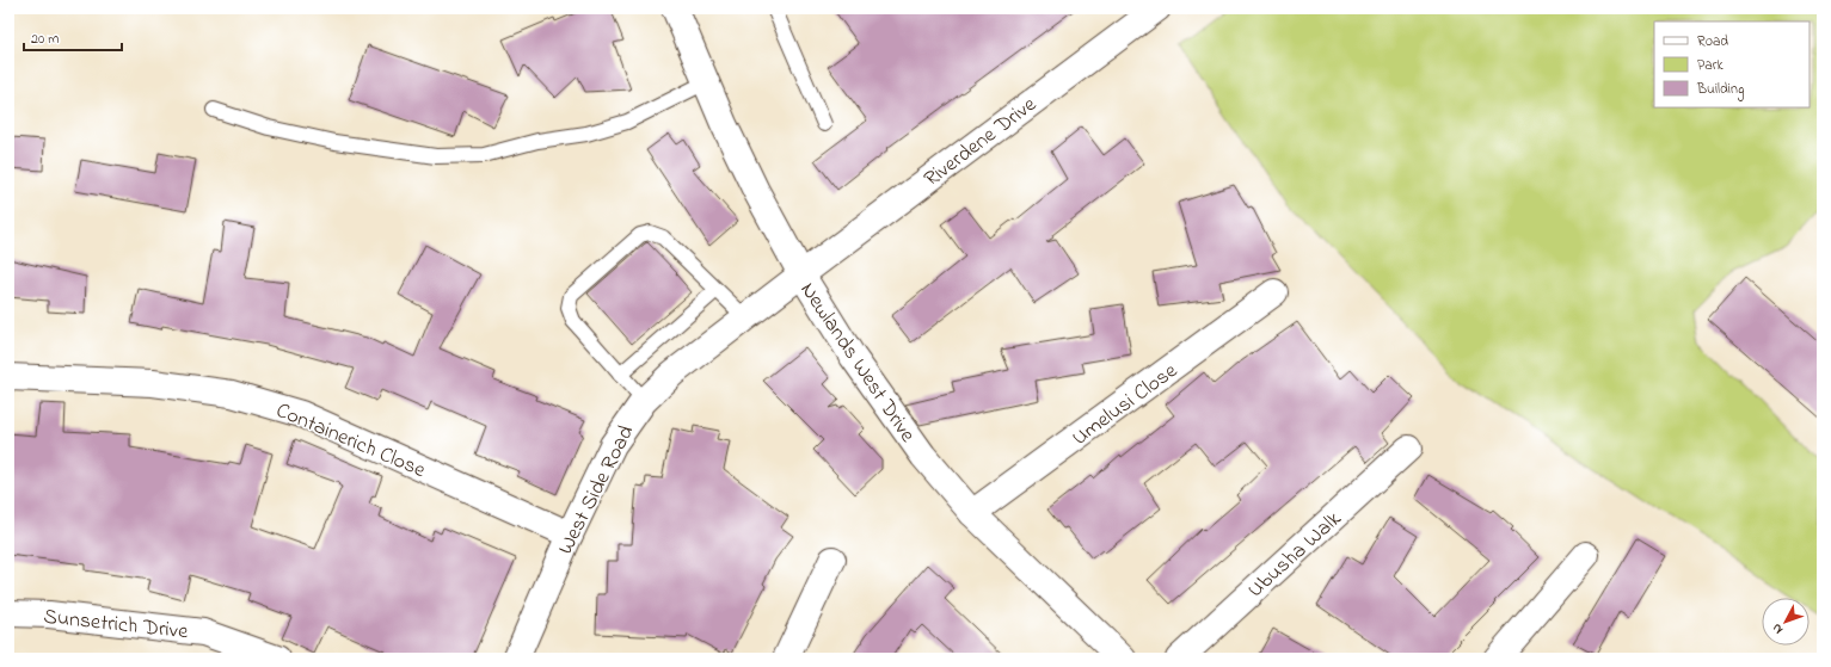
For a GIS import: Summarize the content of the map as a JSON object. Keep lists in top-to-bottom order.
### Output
{
  "streets": {
    "street": [
      "Riverdene Drive",
      "Newlands West Drive",
      "Umelusi Close",
      "Containerich Close",
      "West Side Road",
      "Ubusha Walk",
      "Sunsetrich Drive"
    ]
  },
  "crossings": [
    ["Riverdene Drive", "Newlands West Drive"],
    ["Riverdene Drive", "West Side Road"],
    ["Newlands West Drive", "Umelusi Close"],
    ["Newlands West Drive", "West Side Road"],
    ["Containerich Close", "West Side Road"]
  ],
  "legend": ["Road", "Park", "Building"],
  "scale_bar": "20 m",
  "north": "bottom left"
}
